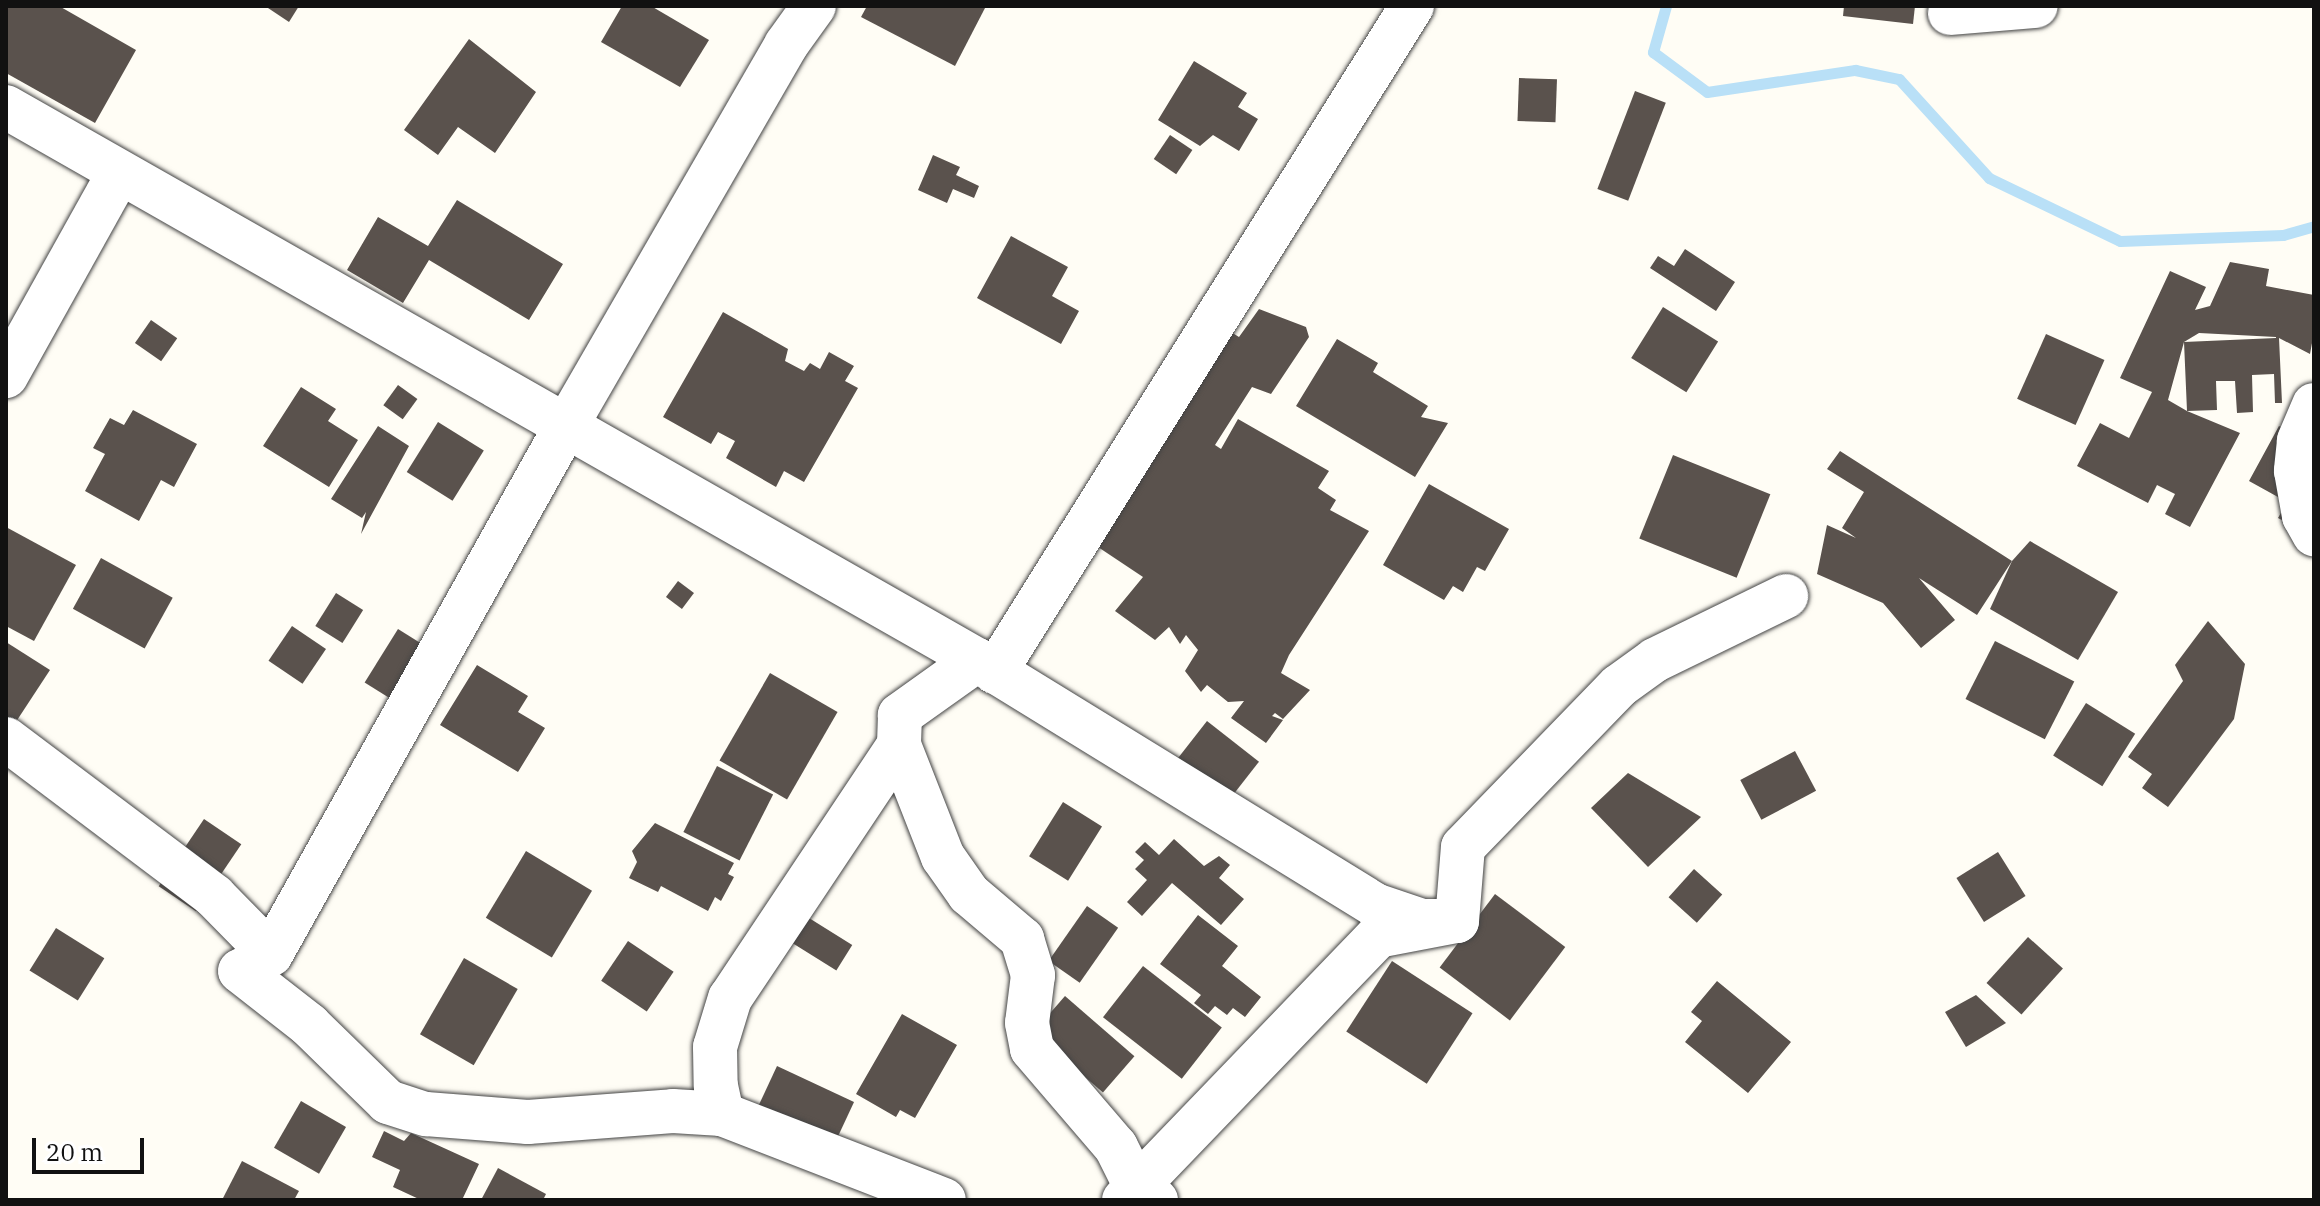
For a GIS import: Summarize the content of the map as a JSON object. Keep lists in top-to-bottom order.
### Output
{
  "scale_bar": "20 m"
}
